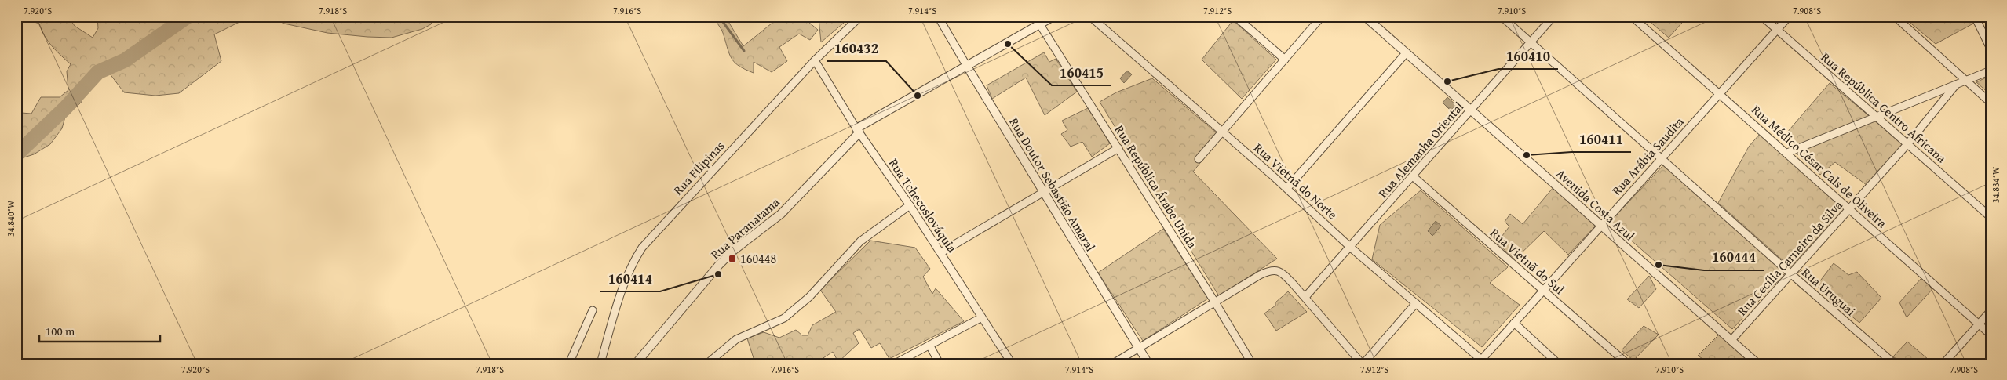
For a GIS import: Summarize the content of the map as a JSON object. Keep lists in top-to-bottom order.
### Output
{
  "streets": {
    "street": [
      "Rua República Centro Africana",
      "Rua Alemanha Oriental",
      "Rua Arábia Saudita",
      "Rua Médico César Cals de Oliveira",
      "Rua Filipinas",
      "Rua Vietnã do Norte",
      "Rua Doutor Sebastião Amaral",
      "Rua República Árabe Unida",
      "Avenida Costa Azul",
      "Rua Tchecoslováquia",
      "Rua Paranatama",
      "Rua Cecília Carneiro da Silva",
      "Rua Vietnã do Sul",
      "Rua Uruguai"
    ]
  },
  "crossings": [
    ["Rua República Centro Africana", "Rua Arábia Saudita"],
    ["Rua República Centro Africana", "Rua Cecília Carneiro da Silva"],
    ["Rua Alemanha Oriental", "Rua Vietnã do Norte"],
    ["Rua Alemanha Oriental", "Avenida Costa Azul"],
    ["Rua Alemanha Oriental", "Rua Vietnã do Sul"],
    ["Rua Alemanha Oriental", "Rua Uruguai"],
    ["Rua Arábia Saudita", "Rua Médico César Cals de Oliveira"],
    ["Rua Arábia Saudita", "Rua Vietnã do Norte"],
    ["Rua Arábia Saudita", "Avenida Costa Azul"],
    ["Rua Arábia Saudita", "Rua Vietnã do Sul"],
    ["Rua Arábia Saudita", "Rua Uruguai"],
    ["Rua Médico César Cals de Oliveira", "Rua Cecília Carneiro da Silva"],
    ["Rua Filipinas", "Rua Tchecoslováquia"],
    ["Rua Doutor Sebastião Amaral", "Rua Paranatama"],
    ["Rua República Árabe Unida", "Rua Paranatama"],
    ["Avenida Costa Azul", "Rua Cecília Carneiro da Silva"],
    ["Rua Tchecoslováquia", "Rua Paranatama"],
    ["Rua Cecília Carneiro da Silva", "Rua Uruguai"]
  ],
  "places": {
    "other": [
      "160415",
      "160410",
      "160432",
      "160411",
      "160444",
      "160414"
    ],
    "transit": ["160448"]
  },
  "scale_bar": "100 m",
  "coordinates": [
    "7.920°S",
    "7.918°S",
    "7.916°S",
    "7.914°S",
    "7.912°S",
    "7.910°S",
    "7.908°S",
    "34.834°W",
    "34.840°W"
  ]
}
